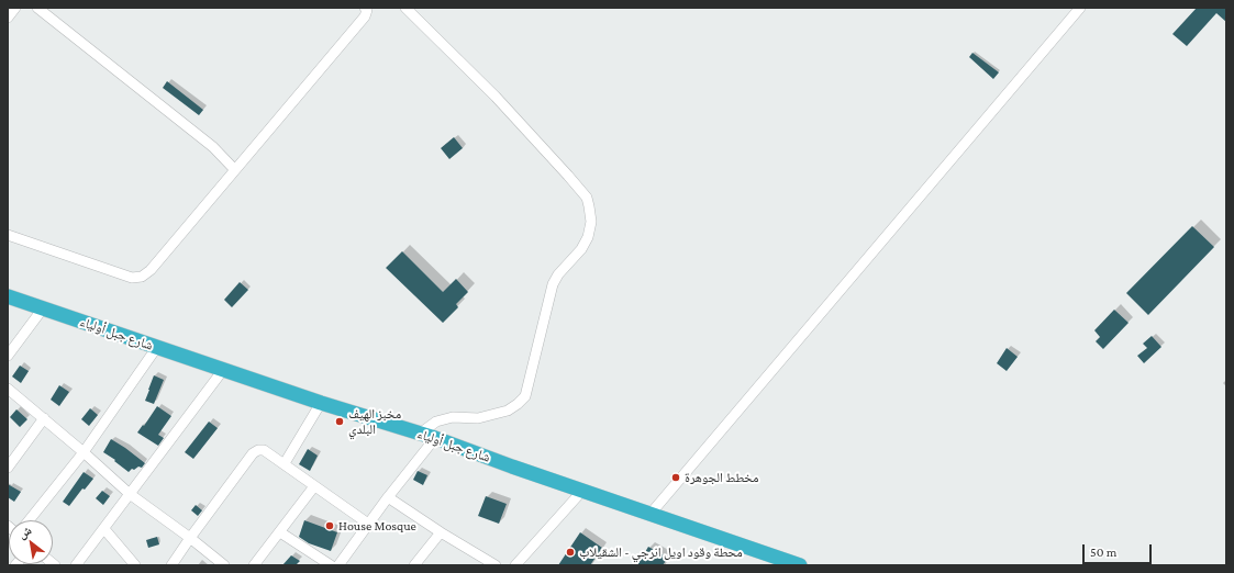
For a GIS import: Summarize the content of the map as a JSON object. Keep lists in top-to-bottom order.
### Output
{
  "streets": {
    "highway": ["شارع جبل أولياء"]
  },
  "places": [
    "مخبز الهيف البلدي",
    "مخطط الجوهرة",
    "House Mosque",
    "محطة وقود اويل انرجي - الشقيلاب"
  ],
  "scale_bar": "50 m",
  "north": "top left"
}
